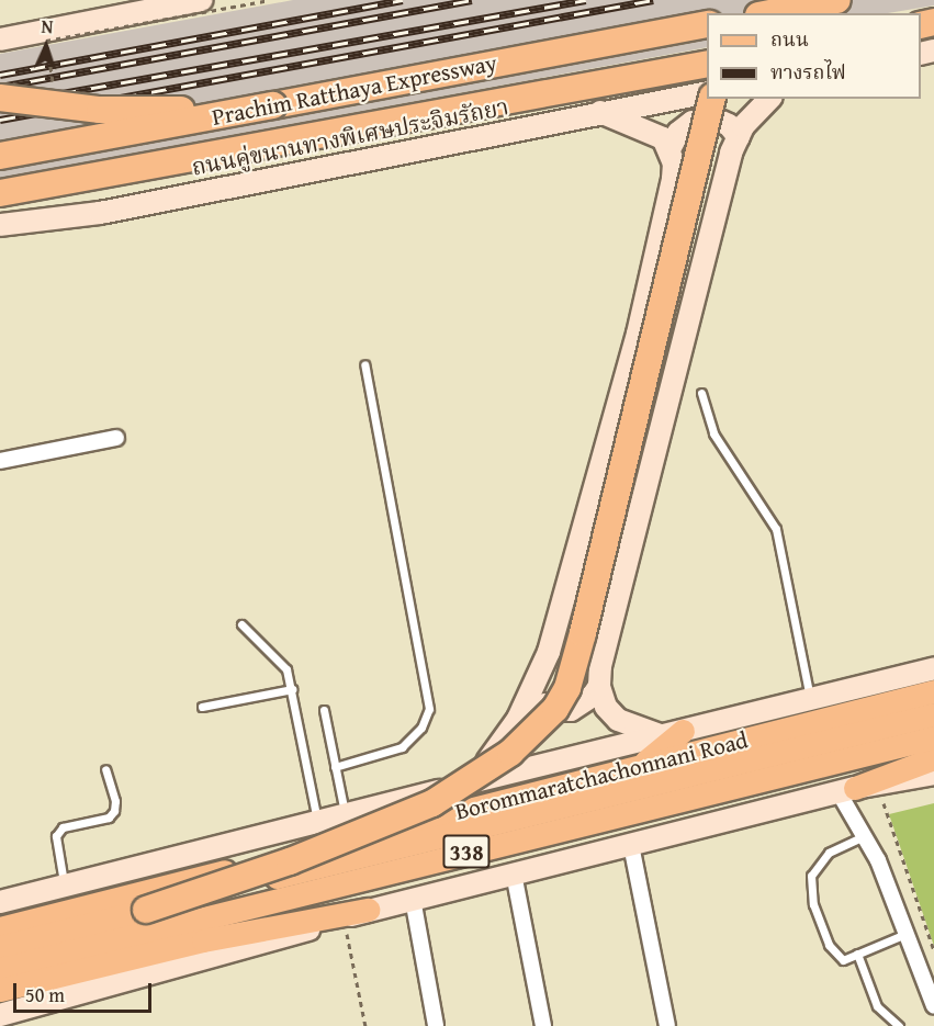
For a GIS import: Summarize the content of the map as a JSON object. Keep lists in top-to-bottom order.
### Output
{
  "streets": {
    "highway": ["Prachim Ratthaya Expressway"],
    "main road": ["ถนนคู่ขนานทางพิเศษประจิมรัถยา", "Borommaratchachonnani Road", "338"]
  },
  "legend": ["ถนน", "ทางรถไฟ"],
  "scale_bar": "50 m",
  "north": "top"
}
